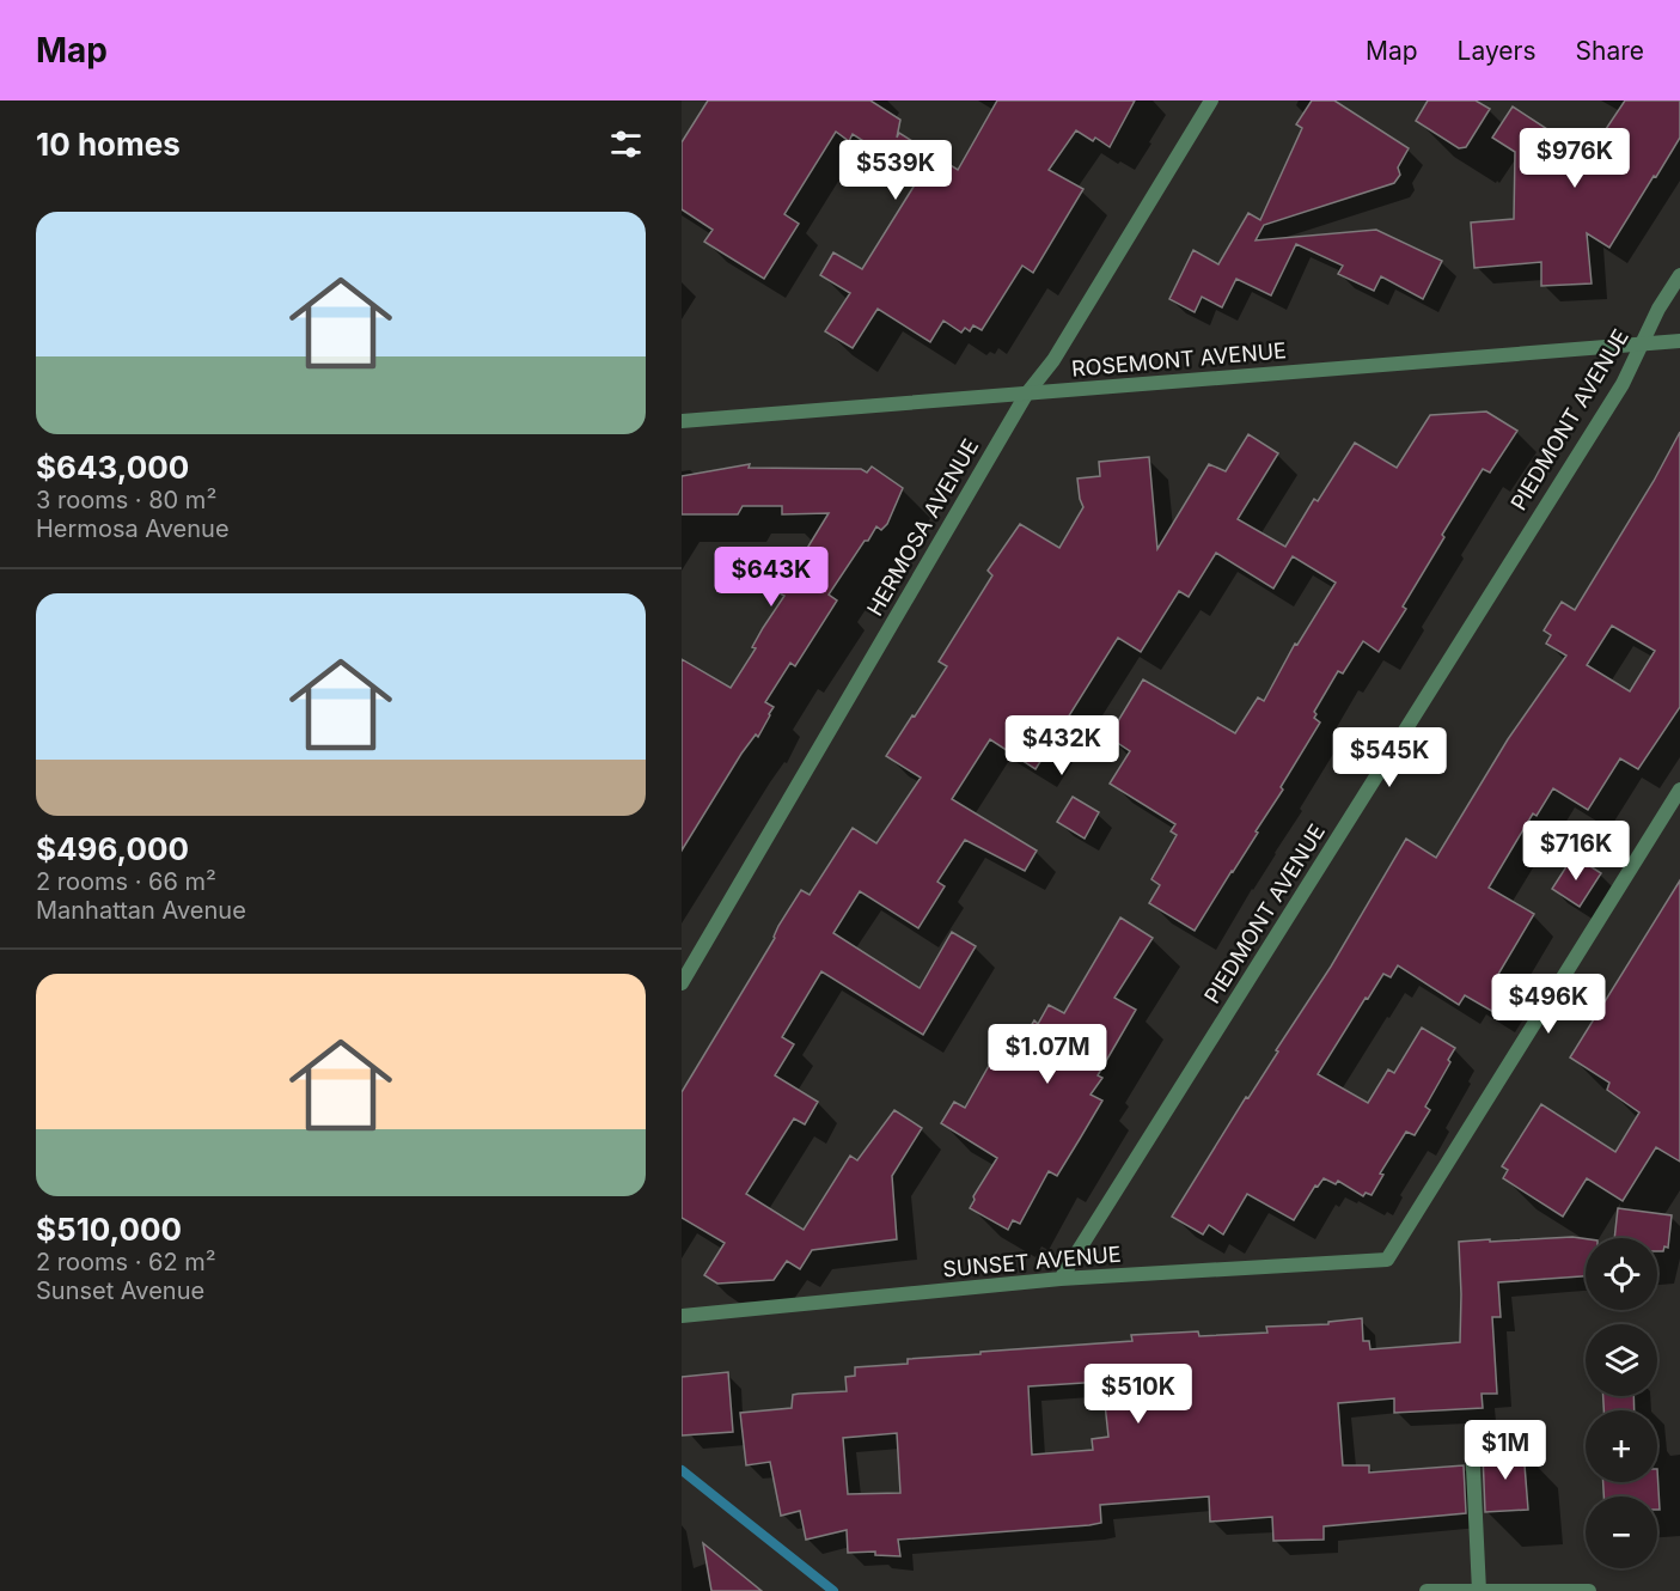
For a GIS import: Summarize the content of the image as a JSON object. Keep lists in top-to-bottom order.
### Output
{
  "streets": {
    "street": [
      "ROSEMONT AVENUE",
      "PIEDMONT AVENUE",
      "HERMOSA AVENUE",
      "SUNSET AVENUE"
    ]
  },
  "crossings": [
    ["ROSEMONT AVENUE", "PIEDMONT AVENUE"],
    ["ROSEMONT AVENUE", "HERMOSA AVENUE"],
    ["PIEDMONT AVENUE", "SUNSET AVENUE"]
  ],
  "page": {
    "header": "Map",
    "nav": ["Map", "Layers", "Share"],
    "heading": "10 homes",
    "price": [
      "$976K",
      "$539K",
      "$643K",
      "$432K",
      "$545K",
      "$716K",
      "$496K",
      "$1.07M",
      "$510K",
      "$1M"
    ],
    "list": [
      {
        "name": "$643,000",
        "note": "3 rooms · 80 m² · Hermosa Avenue"
      },
      {
        "name": "$496,000",
        "note": "2 rooms · 66 m² · Manhattan Avenue"
      },
      {
        "name": "$510,000",
        "note": "2 rooms · 62 m² · Sunset Avenue"
      }
    ],
    "map_buttons": ["+", "−"]
  }
}
